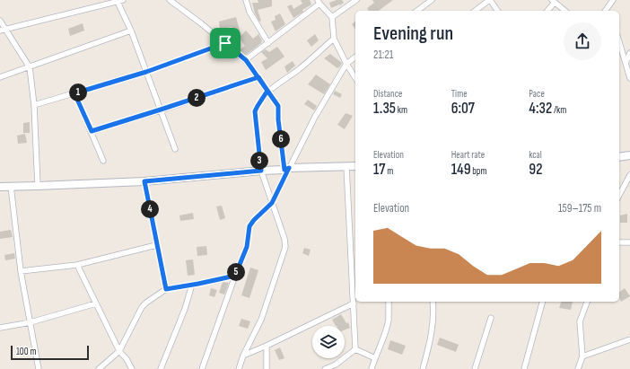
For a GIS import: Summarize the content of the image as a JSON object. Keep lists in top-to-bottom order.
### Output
{
  "scale_bar": "100 m",
  "page": {
    "heading": ["Evening run", "21:21"],
    "stats": [
      ["Distance", "1.35 km"],
      ["Time", "6:07"],
      ["Pace", "4:32 /km"],
      ["Elevation", "17 m"],
      ["Heart rate", "149 bpm"],
      ["kcal", "92"]
    ],
    "pins": [
      "1",
      "2",
      "6",
      "3",
      "4",
      "5"
    ],
    "chart": ["Elevation", "159–175 m"],
    "scale": "100 m"
  }
}
